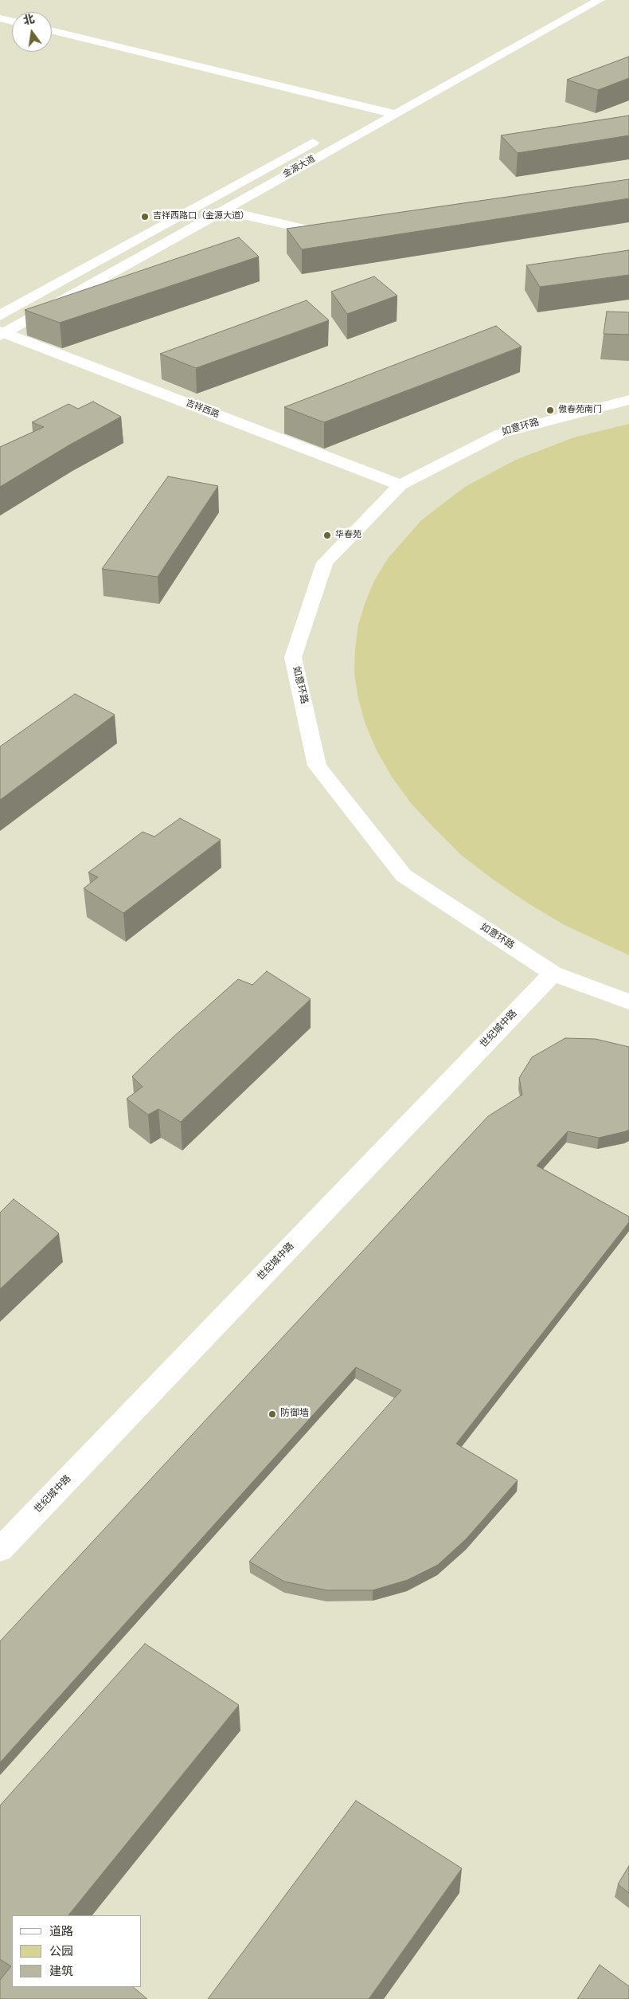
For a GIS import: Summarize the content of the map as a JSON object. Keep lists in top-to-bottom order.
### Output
{
  "streets": {
    "street": [
      "金源大道",
      "吉祥西路",
      "如意环路",
      "世纪城中路"
    ]
  },
  "crossings": [
    ["金源大道", "吉祥西路"],
    ["吉祥西路", "如意环路"],
    ["如意环路", "世纪城中路"]
  ],
  "places": [
    "吉祥西路口（金源大道）",
    "傲春苑南门",
    "华春苑",
    "防御墙"
  ],
  "legend": ["道路", "公园", "建筑"],
  "north": "top"
}
